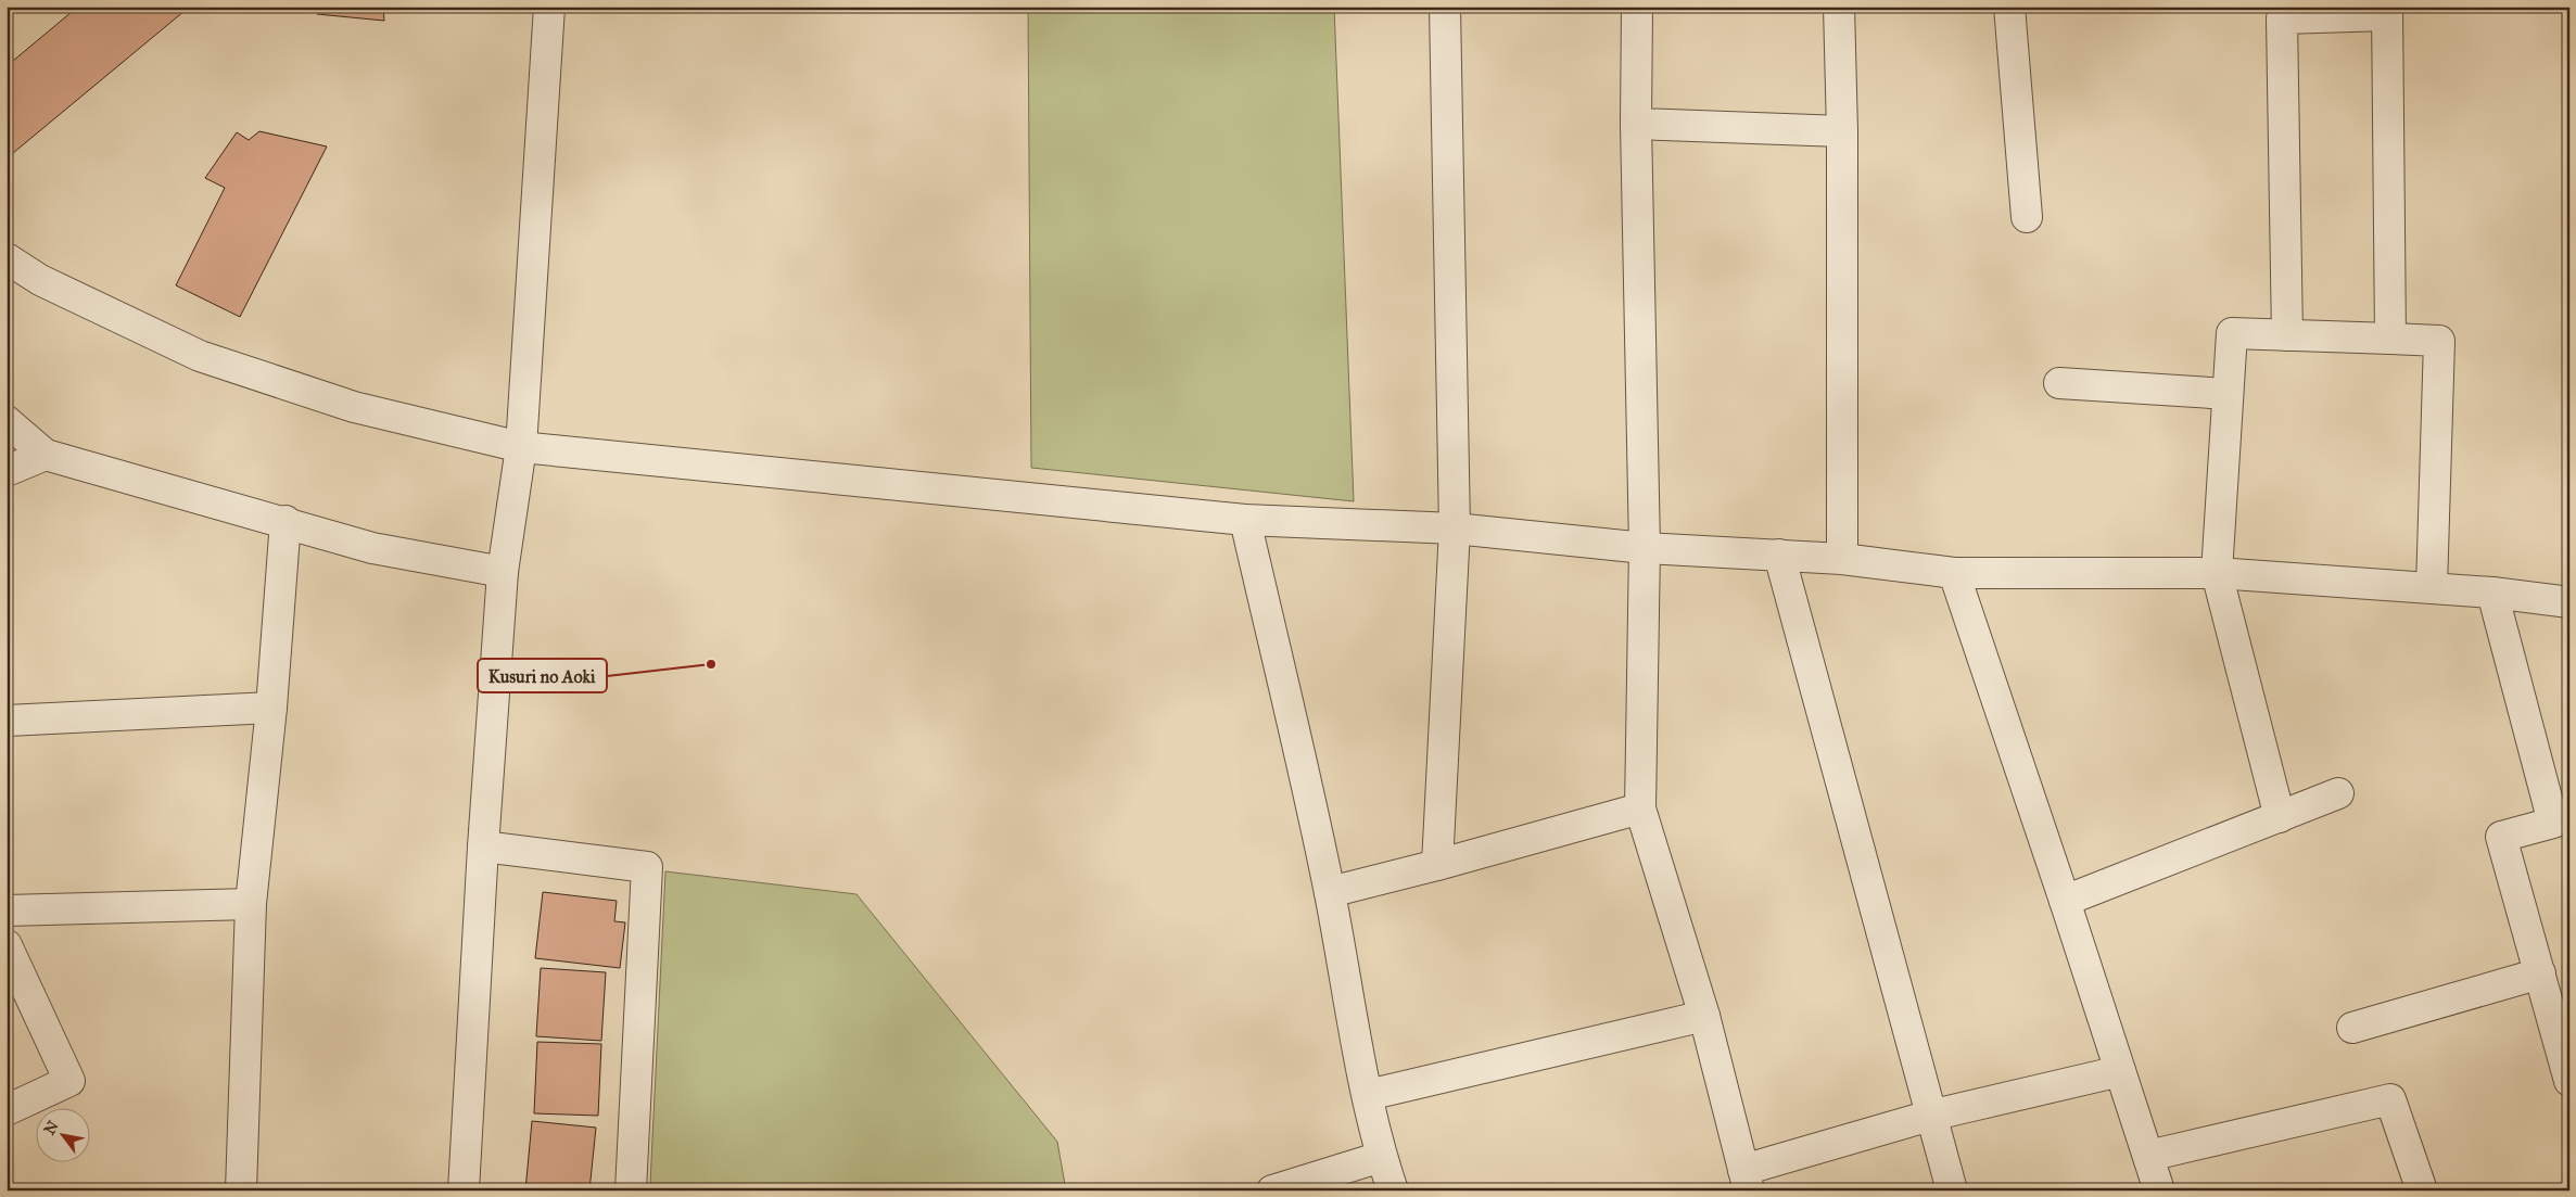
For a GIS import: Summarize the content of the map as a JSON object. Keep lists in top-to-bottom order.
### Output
{
  "places": ["Kusuri no Aoki"],
  "north": "top left"
}
